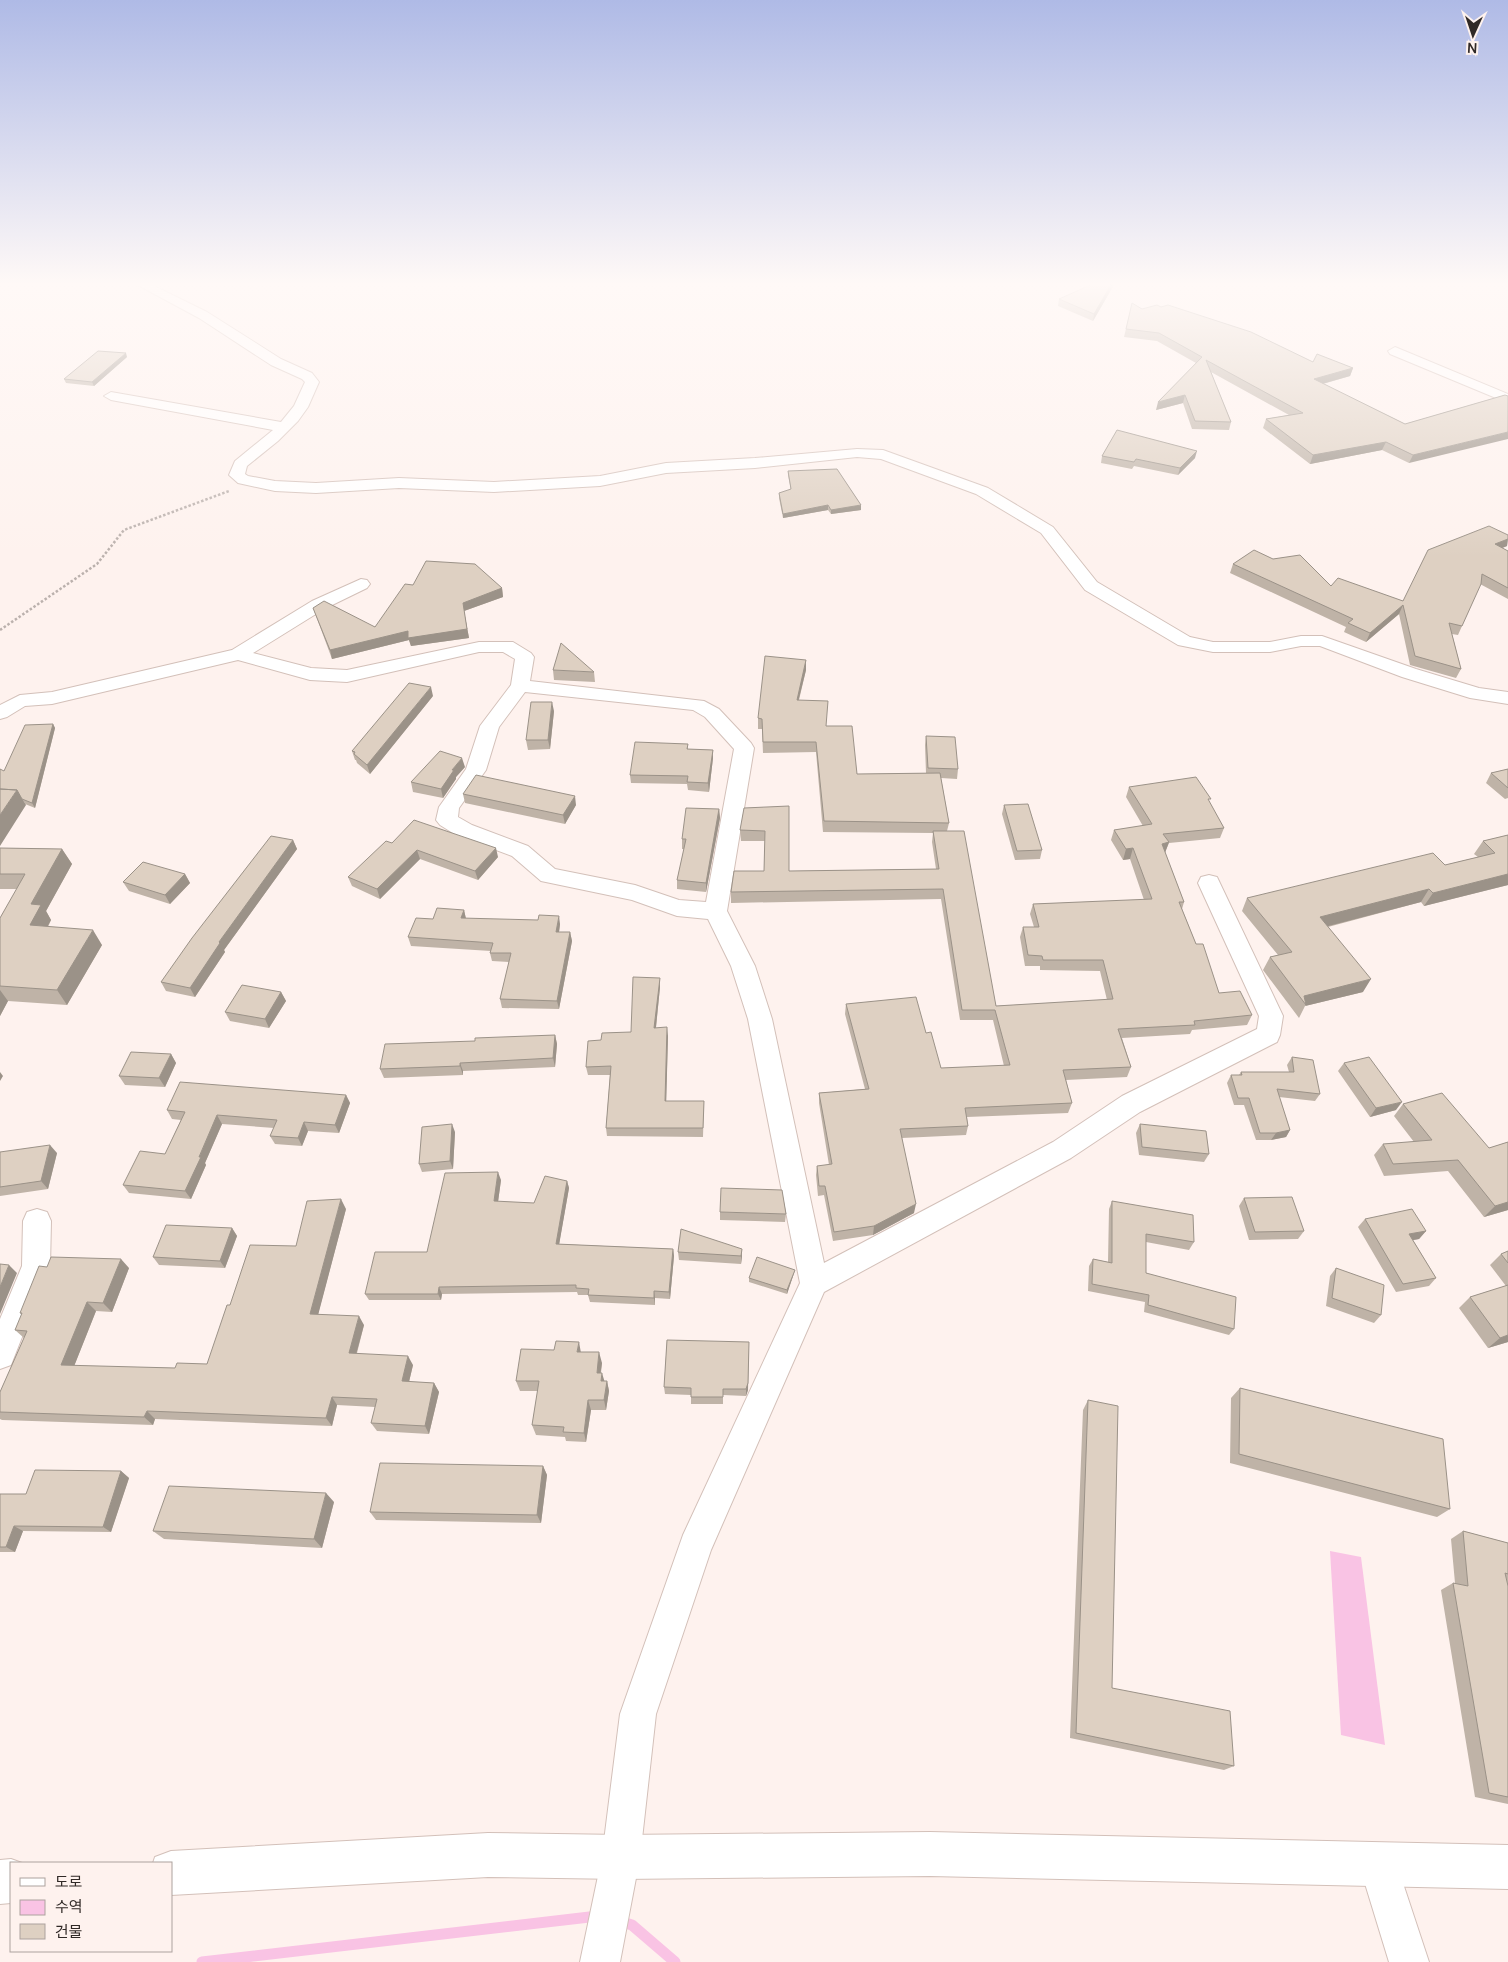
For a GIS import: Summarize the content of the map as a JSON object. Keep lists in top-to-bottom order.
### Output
{
  "legend": ["도로", "수역", "건물"],
  "north": "bottom"
}
